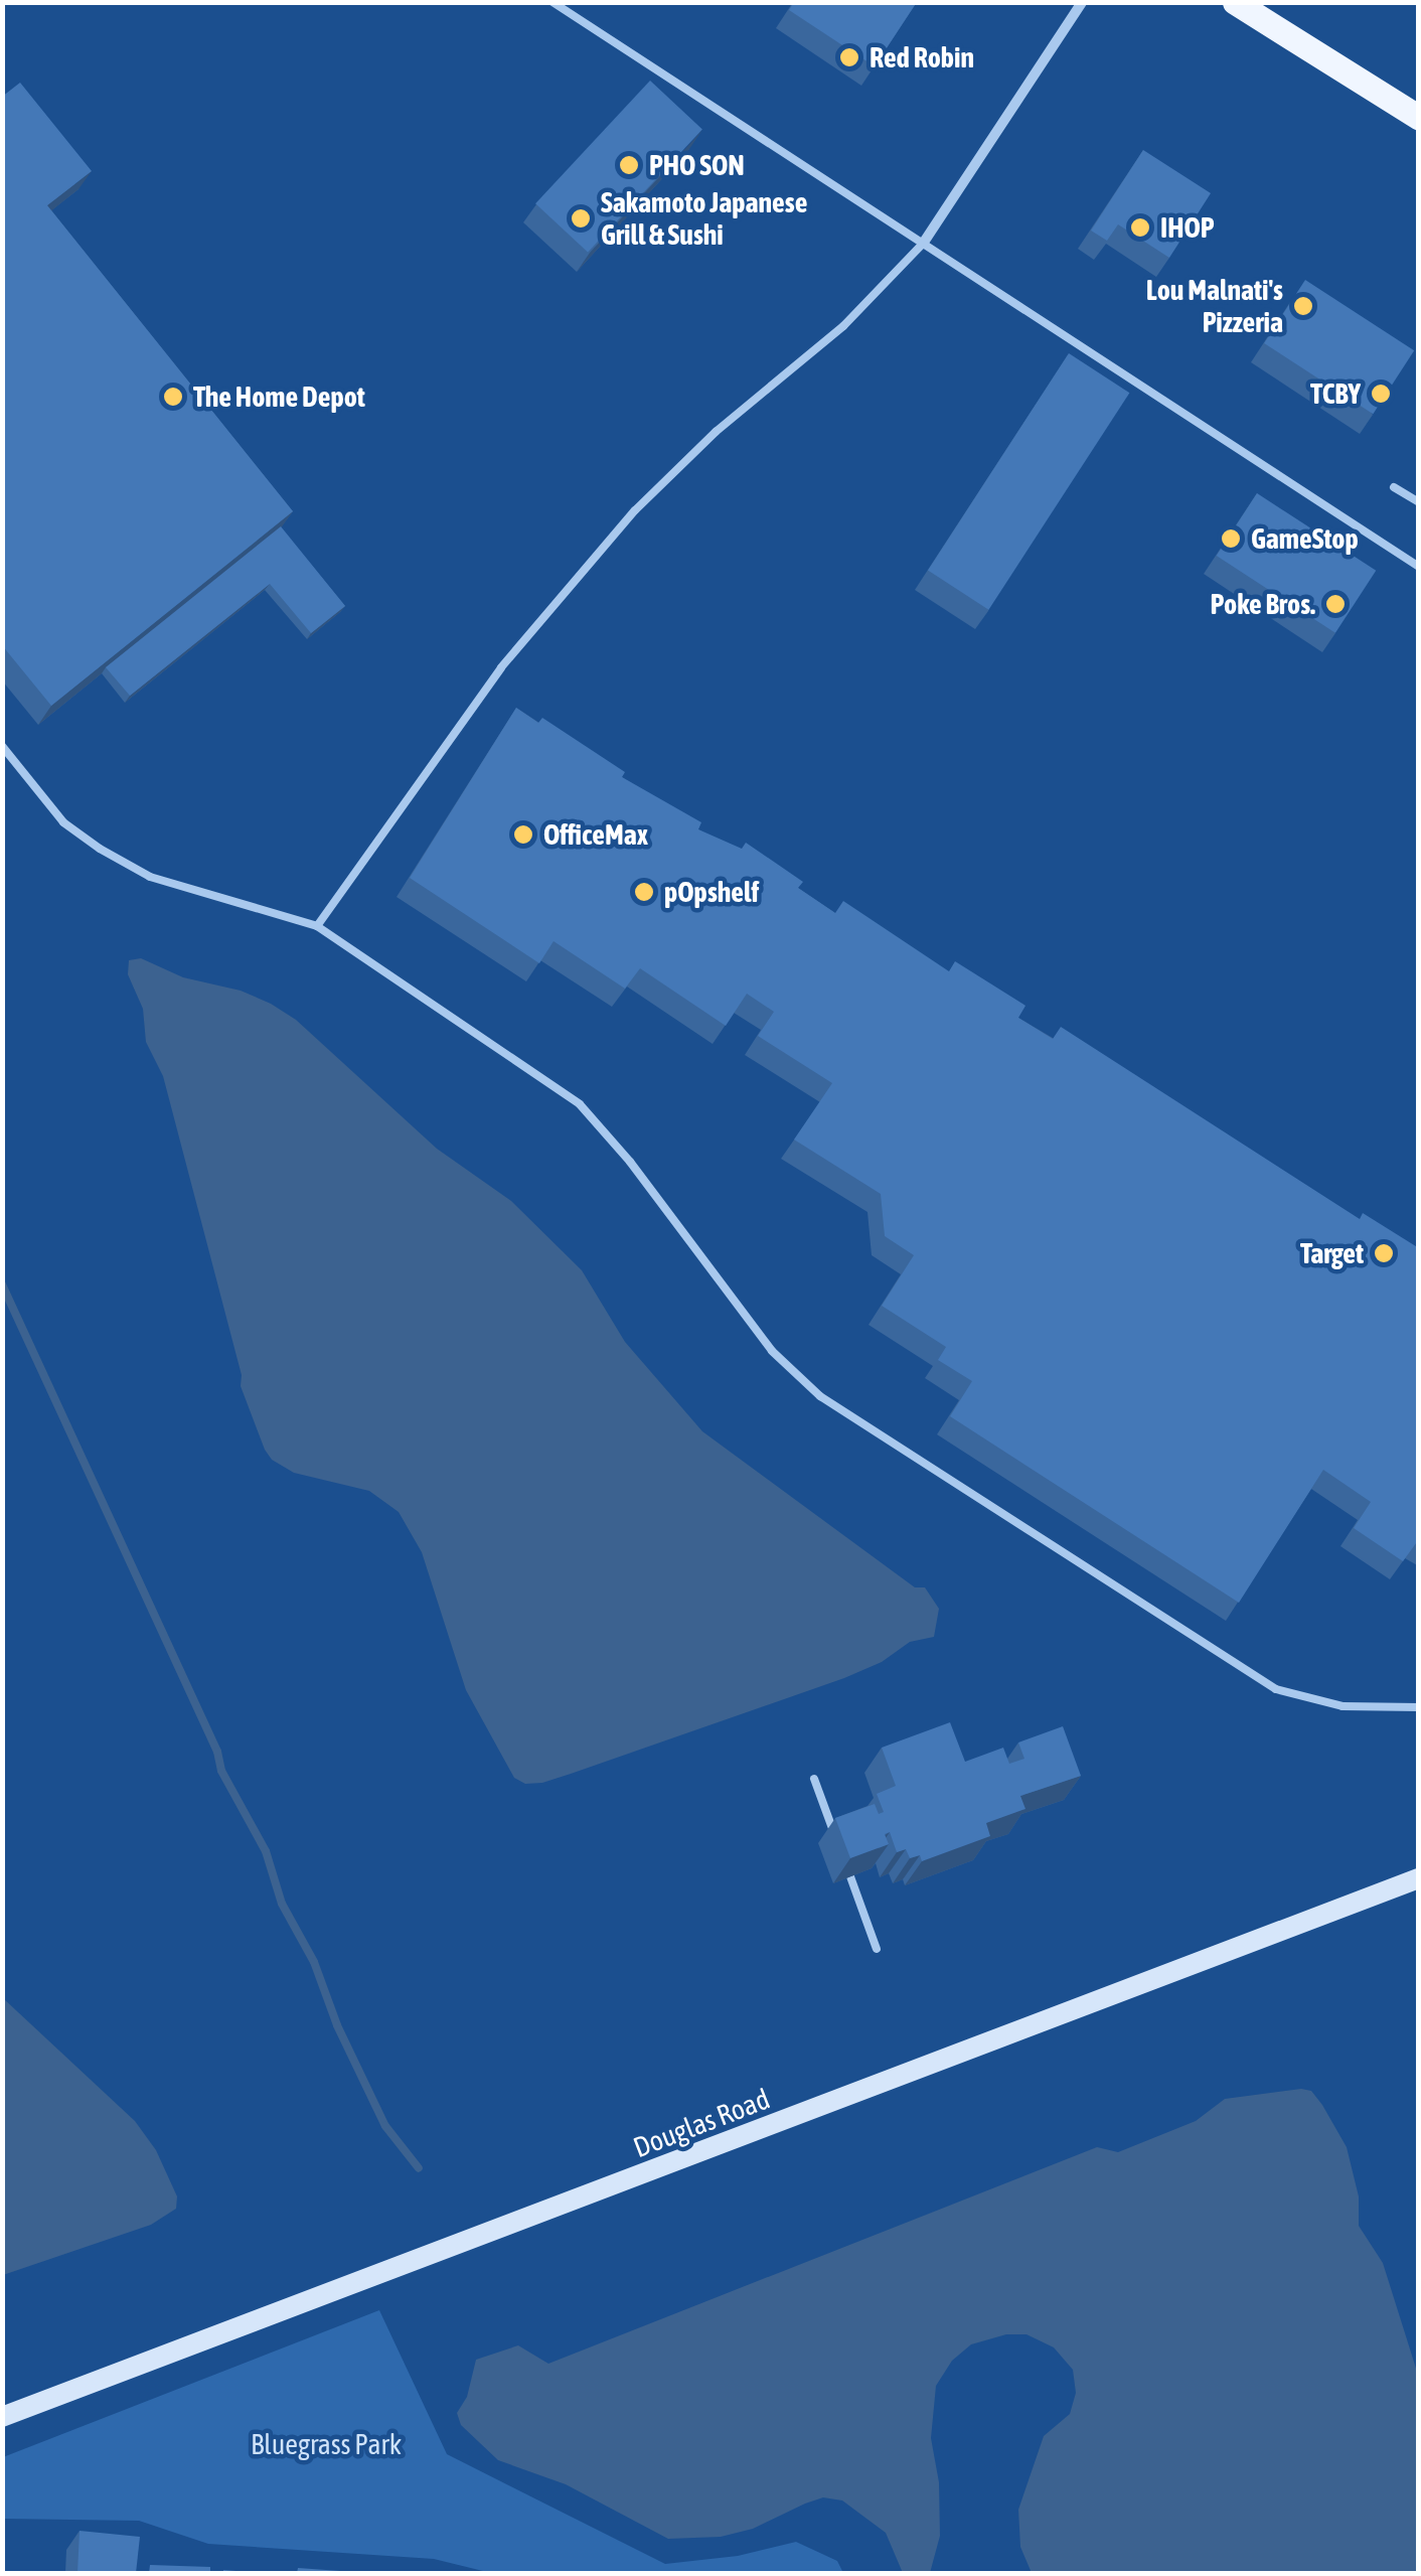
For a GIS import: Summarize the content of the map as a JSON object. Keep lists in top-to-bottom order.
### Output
{
  "streets": {
    "street": ["Douglas Road"]
  },
  "parks": ["Bluegrass Park"],
  "places": [
    "Red Robin",
    "PHO SON",
    "Sakamoto Japanese Grill & Sushi",
    "IHOP",
    "Lou Malnati's Pizzeria",
    "TCBY",
    "The Home Depot",
    "GameStop",
    "Poke Bros.",
    "OfficeMax",
    "pOpshelf",
    "Target"
  ]
}
